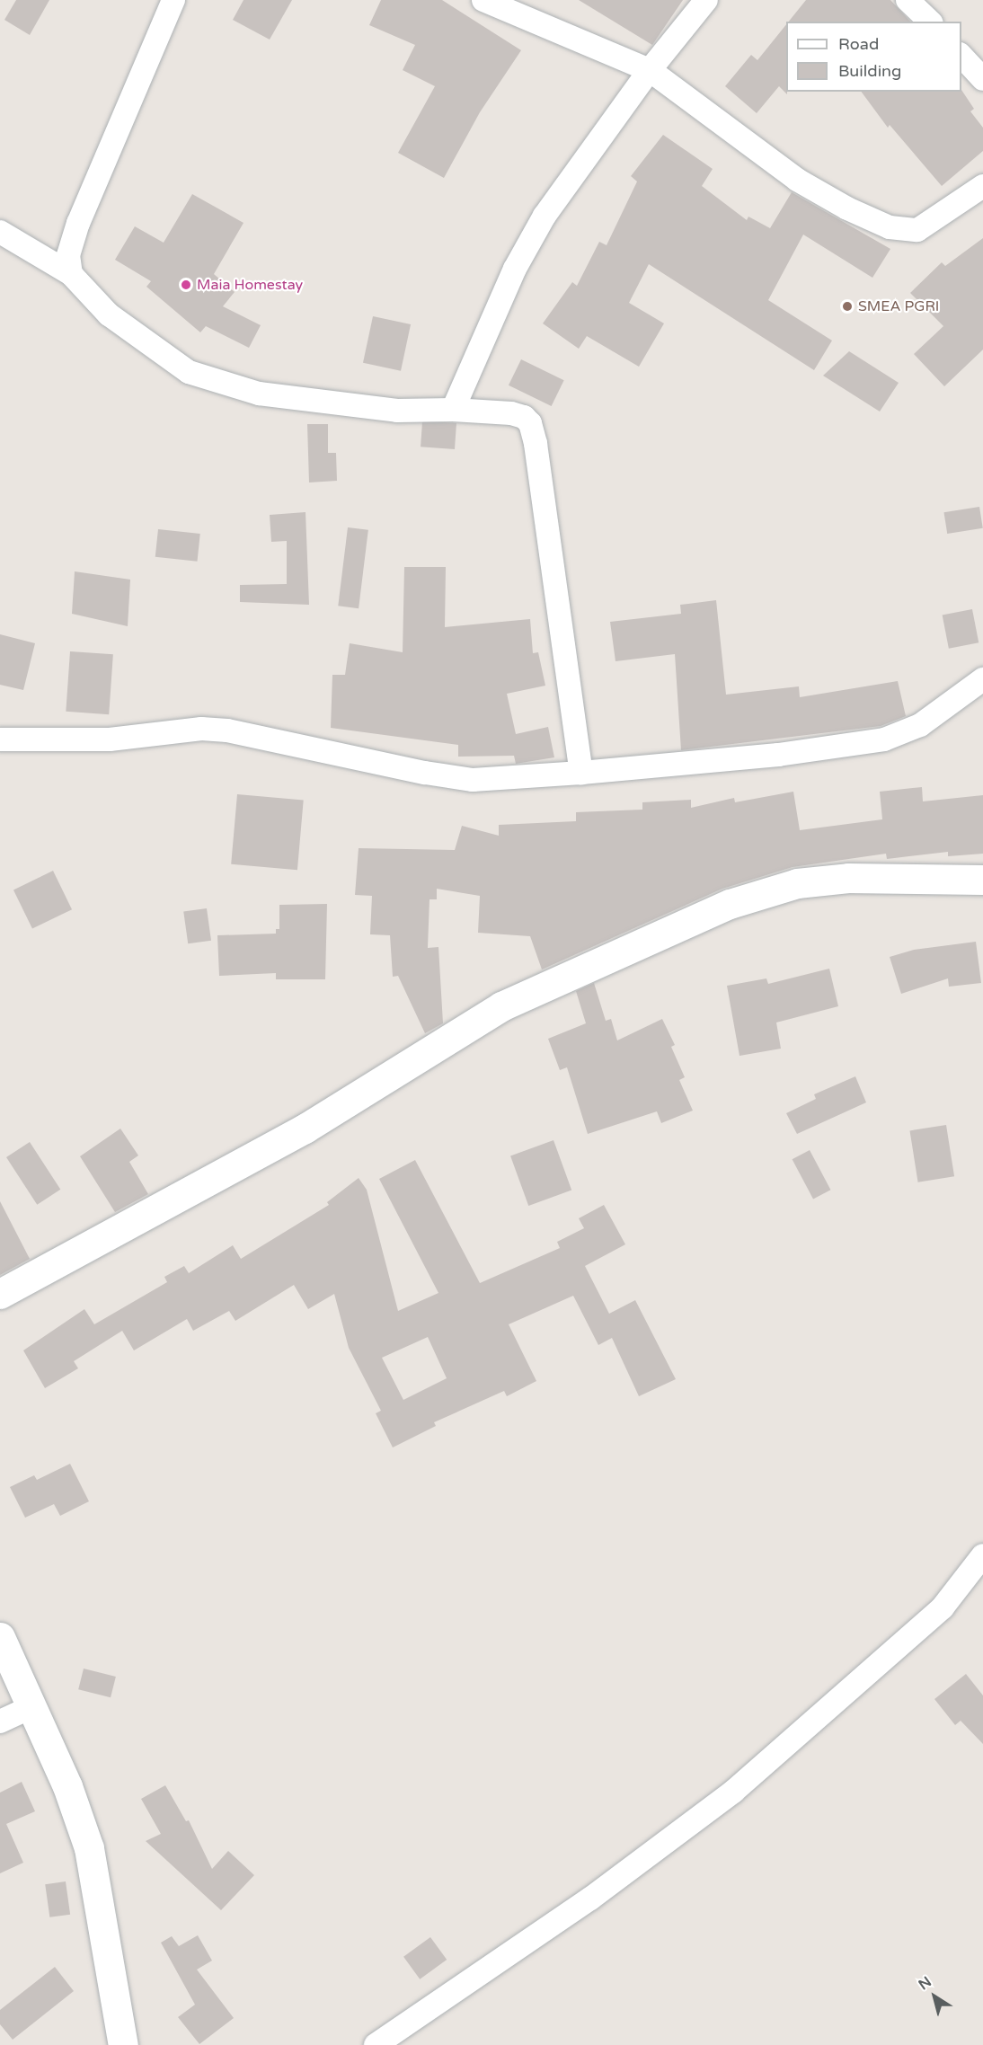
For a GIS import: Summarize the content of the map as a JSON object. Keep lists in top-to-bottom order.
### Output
{
  "places": ["Maia Homestay", "SMEA PGRI"],
  "legend": ["Road", "Building"],
  "north": "top left"
}
